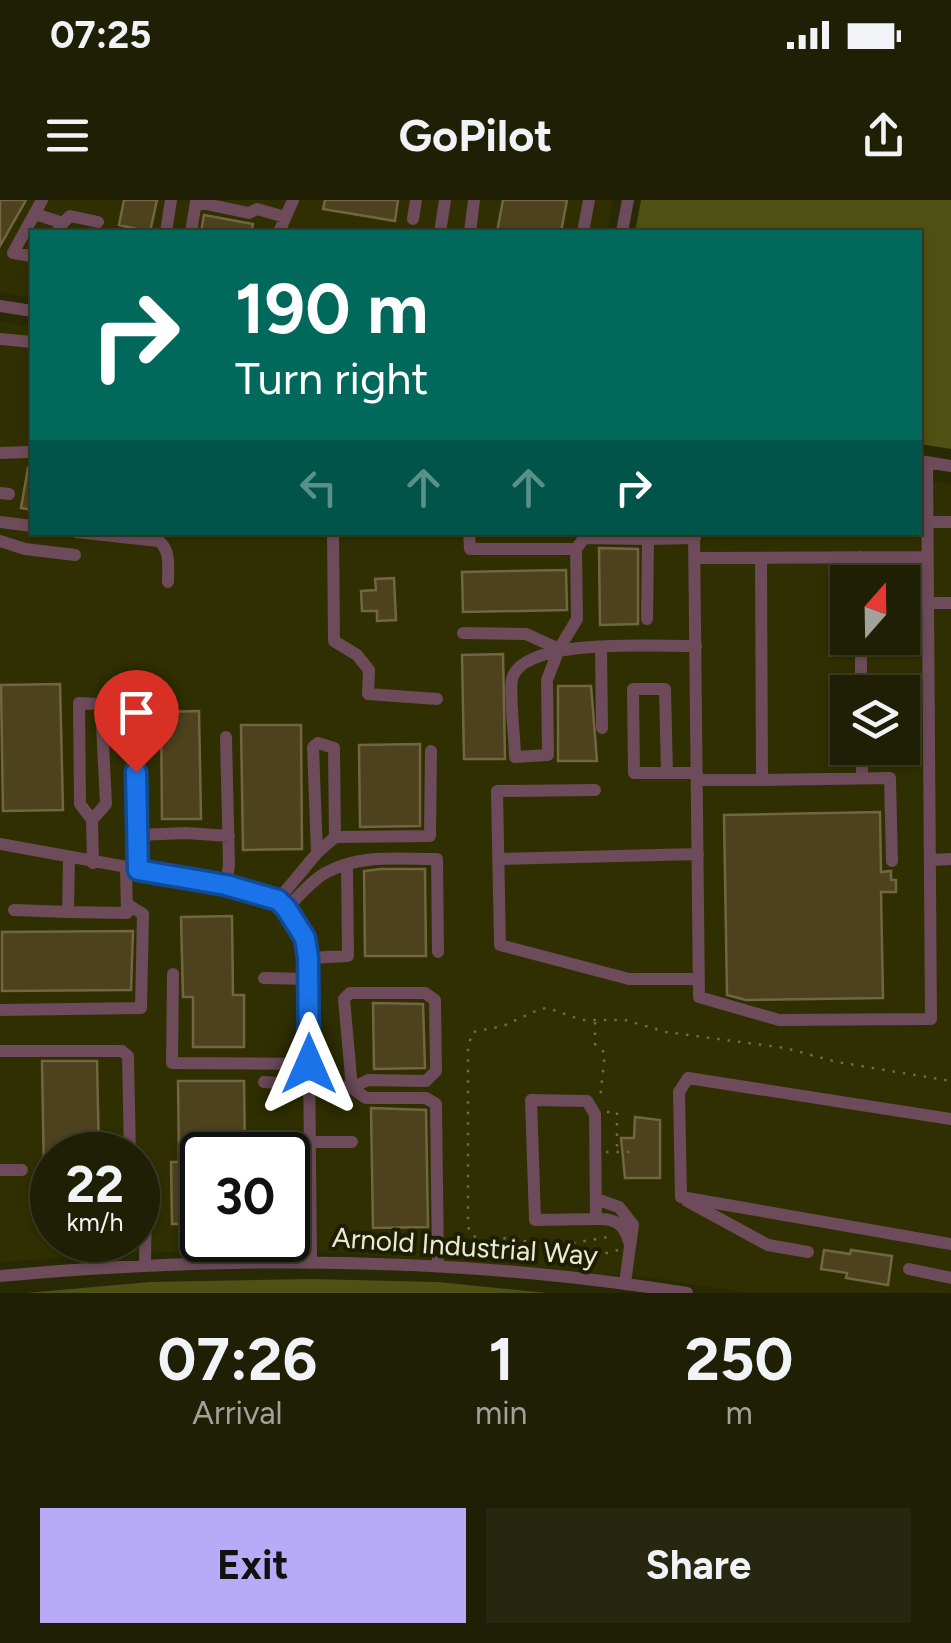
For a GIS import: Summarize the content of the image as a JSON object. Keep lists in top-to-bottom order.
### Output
{
  "streets": {
    "street": ["Arnold Industrial Way"]
  },
  "north": "top",
  "page": {
    "status": "07:25",
    "header": "GoPilot",
    "turn": ["190 m", "Turn right"],
    "speed": "22 km/h",
    "limit": "30",
    "eta": [
      "07:26",
      "Arrival",
      "1",
      "min",
      "250",
      "m"
    ],
    "buttons": ["Exit", "Share"]
  }
}
